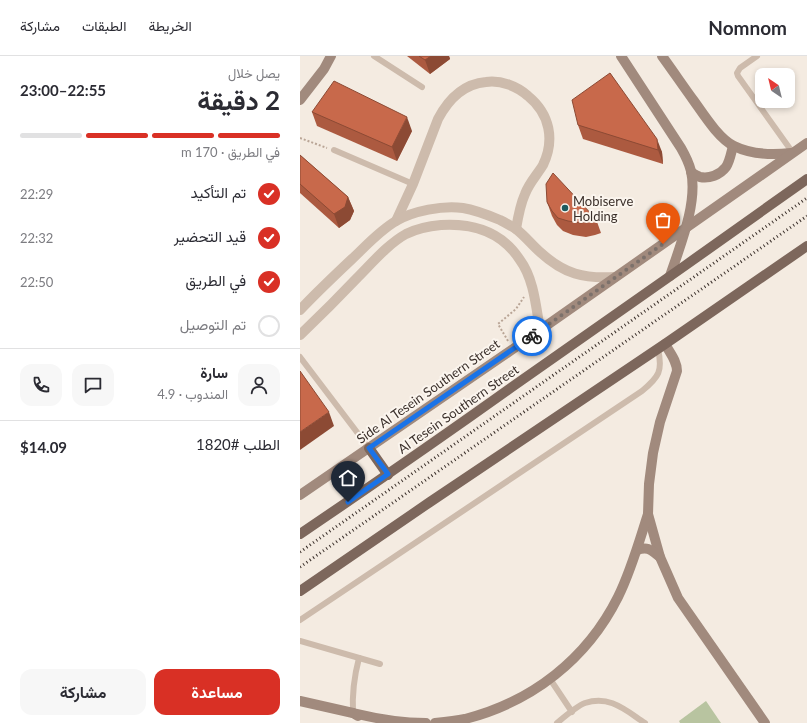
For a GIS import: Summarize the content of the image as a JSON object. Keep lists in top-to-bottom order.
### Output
{
  "streets": {
    "main road": ["Al Tesein Southern Street"],
    "street": ["Side Al Tesein Southern Street"]
  },
  "places": ["Mobiserve Holding"],
  "north": "top left",
  "page": {
    "header": "Nomnom",
    "nav": ["الخريطة", "الطبقات", "مشاركة"],
    "heading": ["2 دقيقة", "يصل خلال", "22:55–23:00"],
    "panel": [
      "سارة",
      "المندوب · 4.9",
      "الطلب #1820",
      "$14.09"
    ],
    "bar": "في الطريق · 170 m",
    "list": [
      ["تم التأكيد", "22:29"],
      ["قيد التحضير", "22:32"],
      ["في الطريق", "22:50"],
      "تم التوصيل"
    ],
    "buttons": ["مساعدة", "مشاركة"]
  }
}
